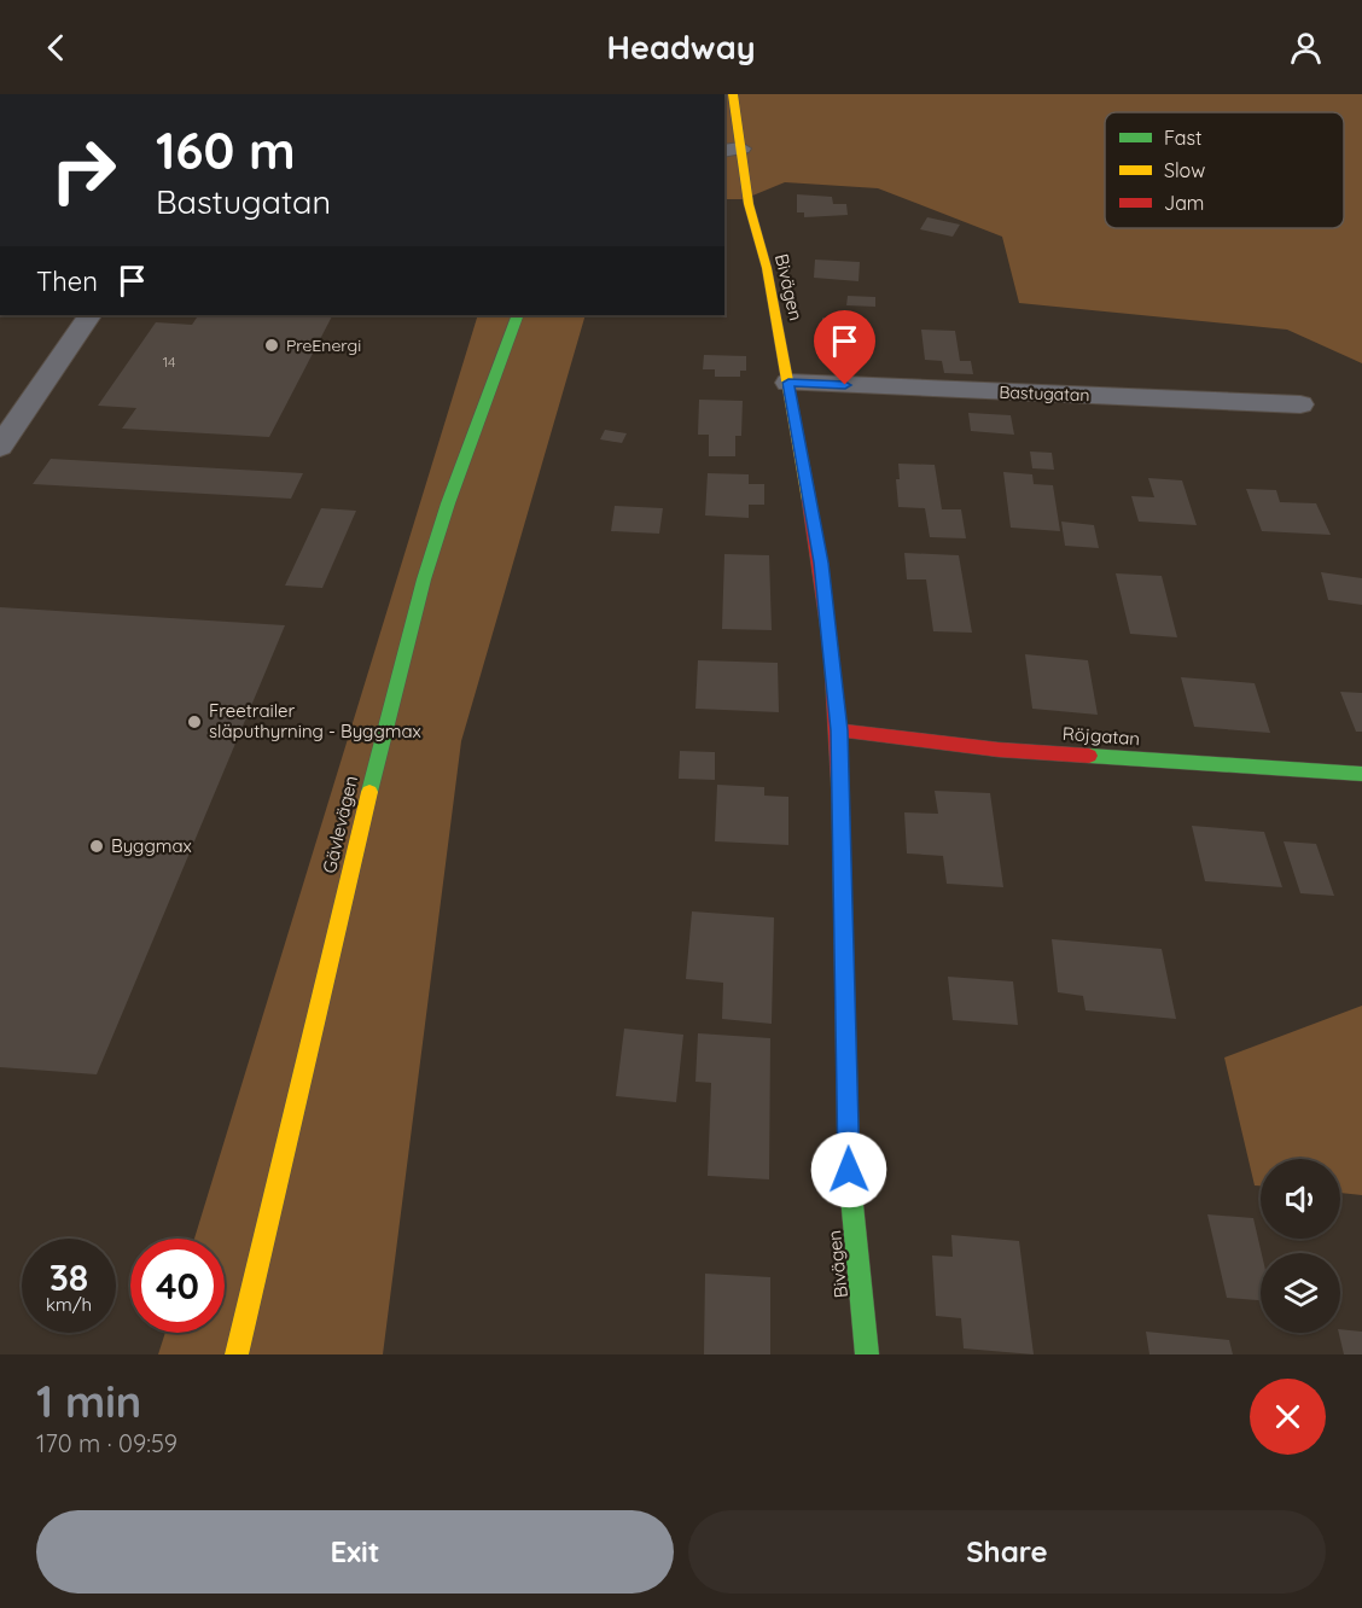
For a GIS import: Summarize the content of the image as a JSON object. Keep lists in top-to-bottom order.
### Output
{
  "streets": {
    "street": [
      "Bivägen",
      "Bastugatan",
      "Röjgatan",
      "Gävlevägen"
    ]
  },
  "crossings": [
    ["Bivägen", "Bastugatan"],
    ["Bivägen", "Röjgatan"]
  ],
  "places": ["PreEnergi", "Freetrailer släputhyrning - Byggmax", "Byggmax"],
  "house_numbers": ["14"],
  "legend": ["Fast", "Slow", "Jam"],
  "page": {
    "header": "Headway",
    "turn": ["160 m", "Bastugatan"],
    "then": "Then",
    "speed": "38 km/h",
    "limit": "40",
    "heading": ["1 min", "170 m · 09:59"],
    "buttons": ["Exit", "Share"]
  }
}
